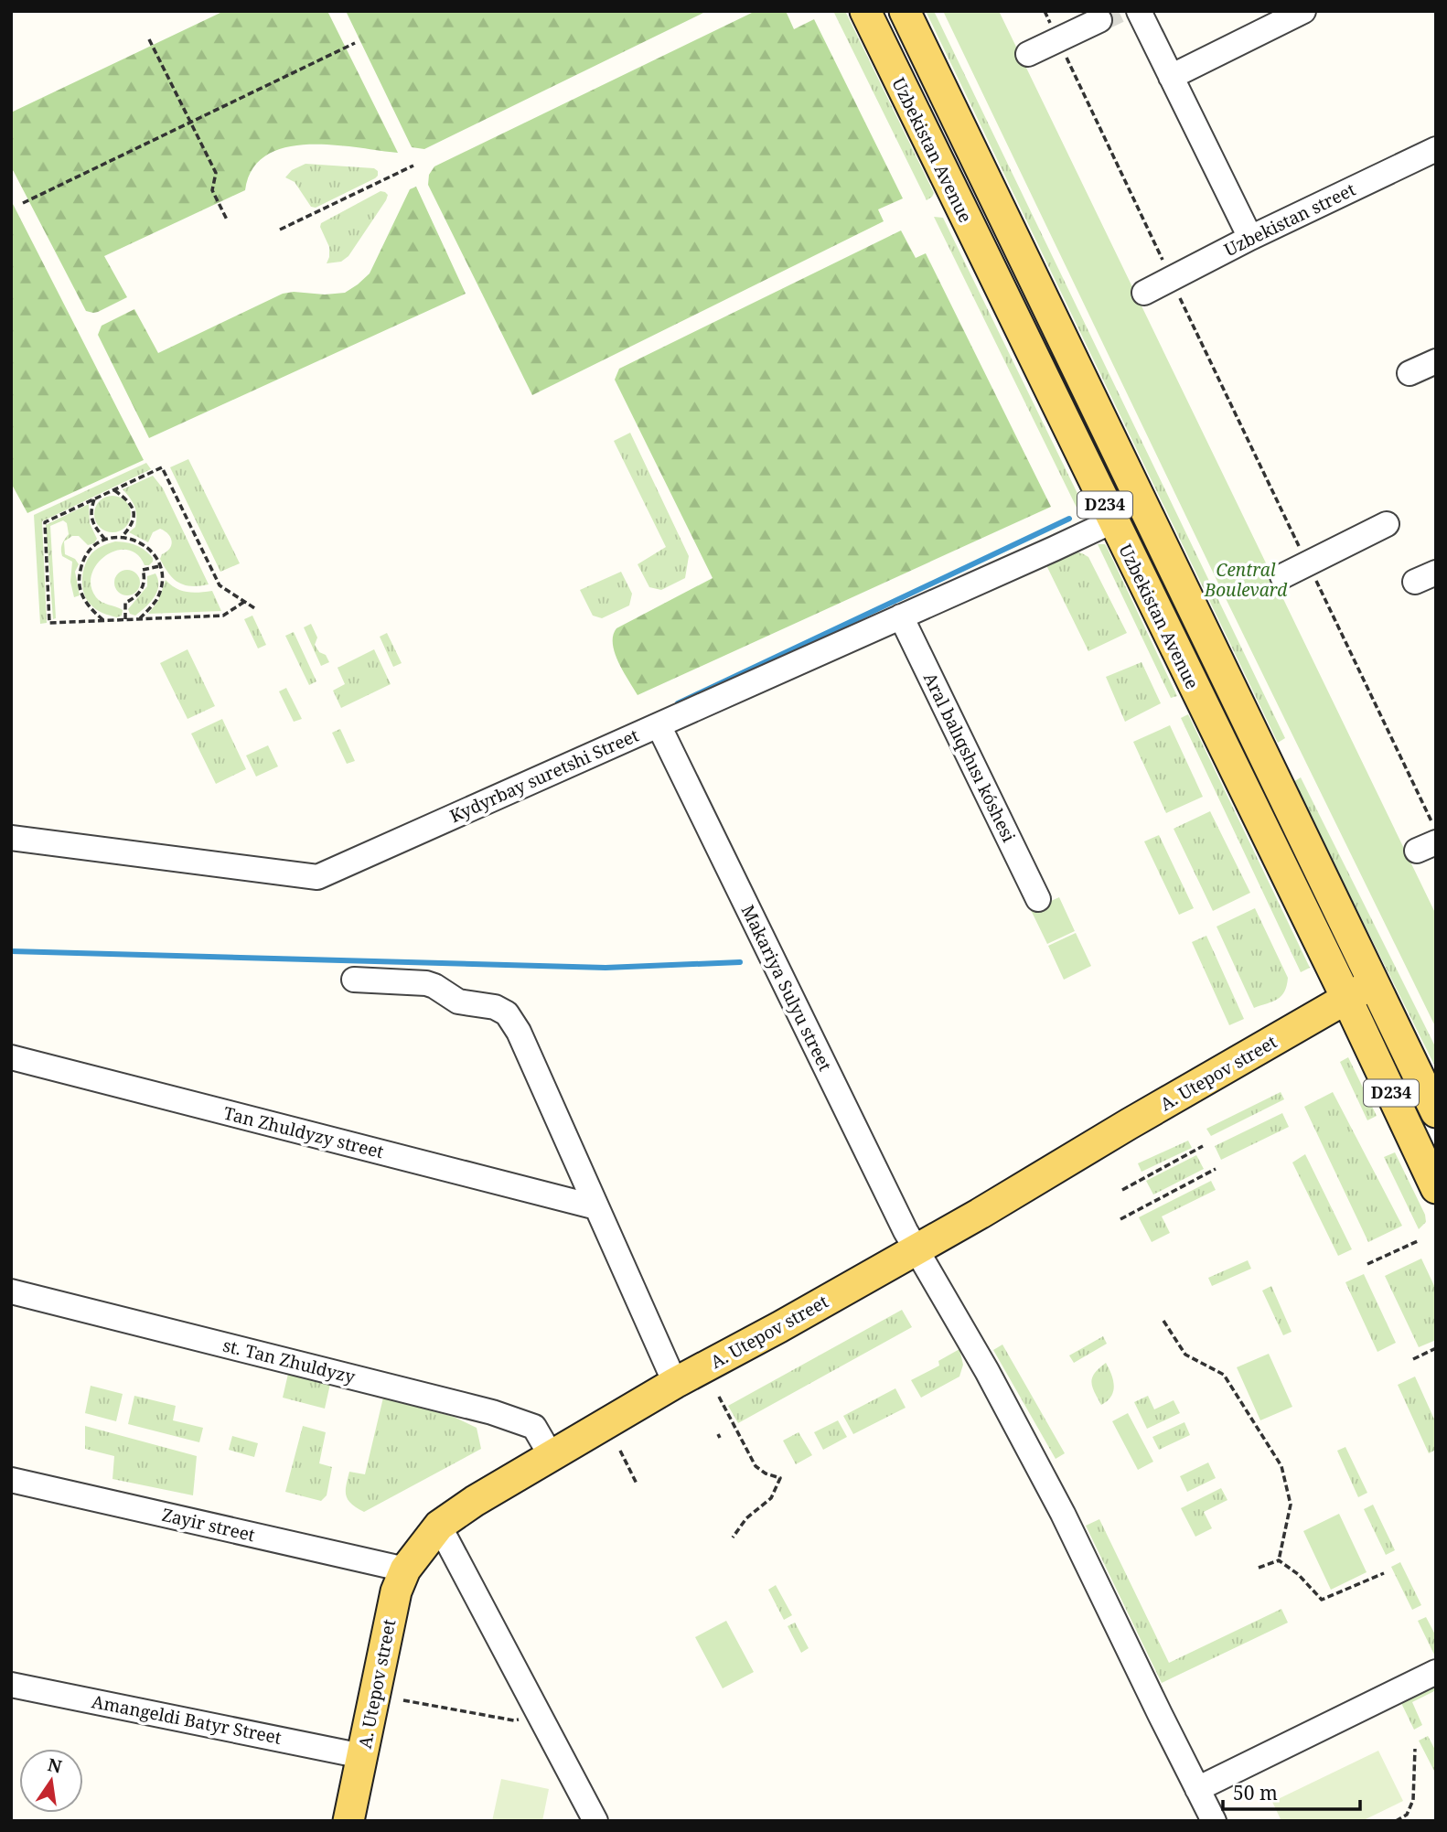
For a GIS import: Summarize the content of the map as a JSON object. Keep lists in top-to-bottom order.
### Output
{
  "streets": {
    "main road": ["Uzbekistan Avenue", "D234", "A. Utepov street"],
    "street": [
      "Uzbekistan street",
      "Aral balıqshısı kóshesi",
      "Kydyrbay suretshi Street",
      "Makariya Sulyu street",
      "Tan Zhuldyzy street",
      "st. Tan Zhuldyzy",
      "Zayir street",
      "Amangeldi Batyr Street"
    ]
  },
  "crossings": [
    ["Uzbekistan Avenue", "Kydyrbay suretshi Street"],
    ["Uzbekistan Avenue", "A. Utepov street"],
    ["Aral balıqshısı kóshesi", "Kydyrbay suretshi Street"],
    ["Kydyrbay suretshi Street", "Makariya Sulyu street"],
    ["Makariya Sulyu street", "A. Utepov street"],
    ["A. Utepov street", "st. Tan Zhuldyzy"],
    ["A. Utepov street", "Zayir street"],
    ["A. Utepov street", "Amangeldi Batyr Street"]
  ],
  "parks": ["Central Boulevard"],
  "scale_bar": "50 m",
  "north": "top"
}
